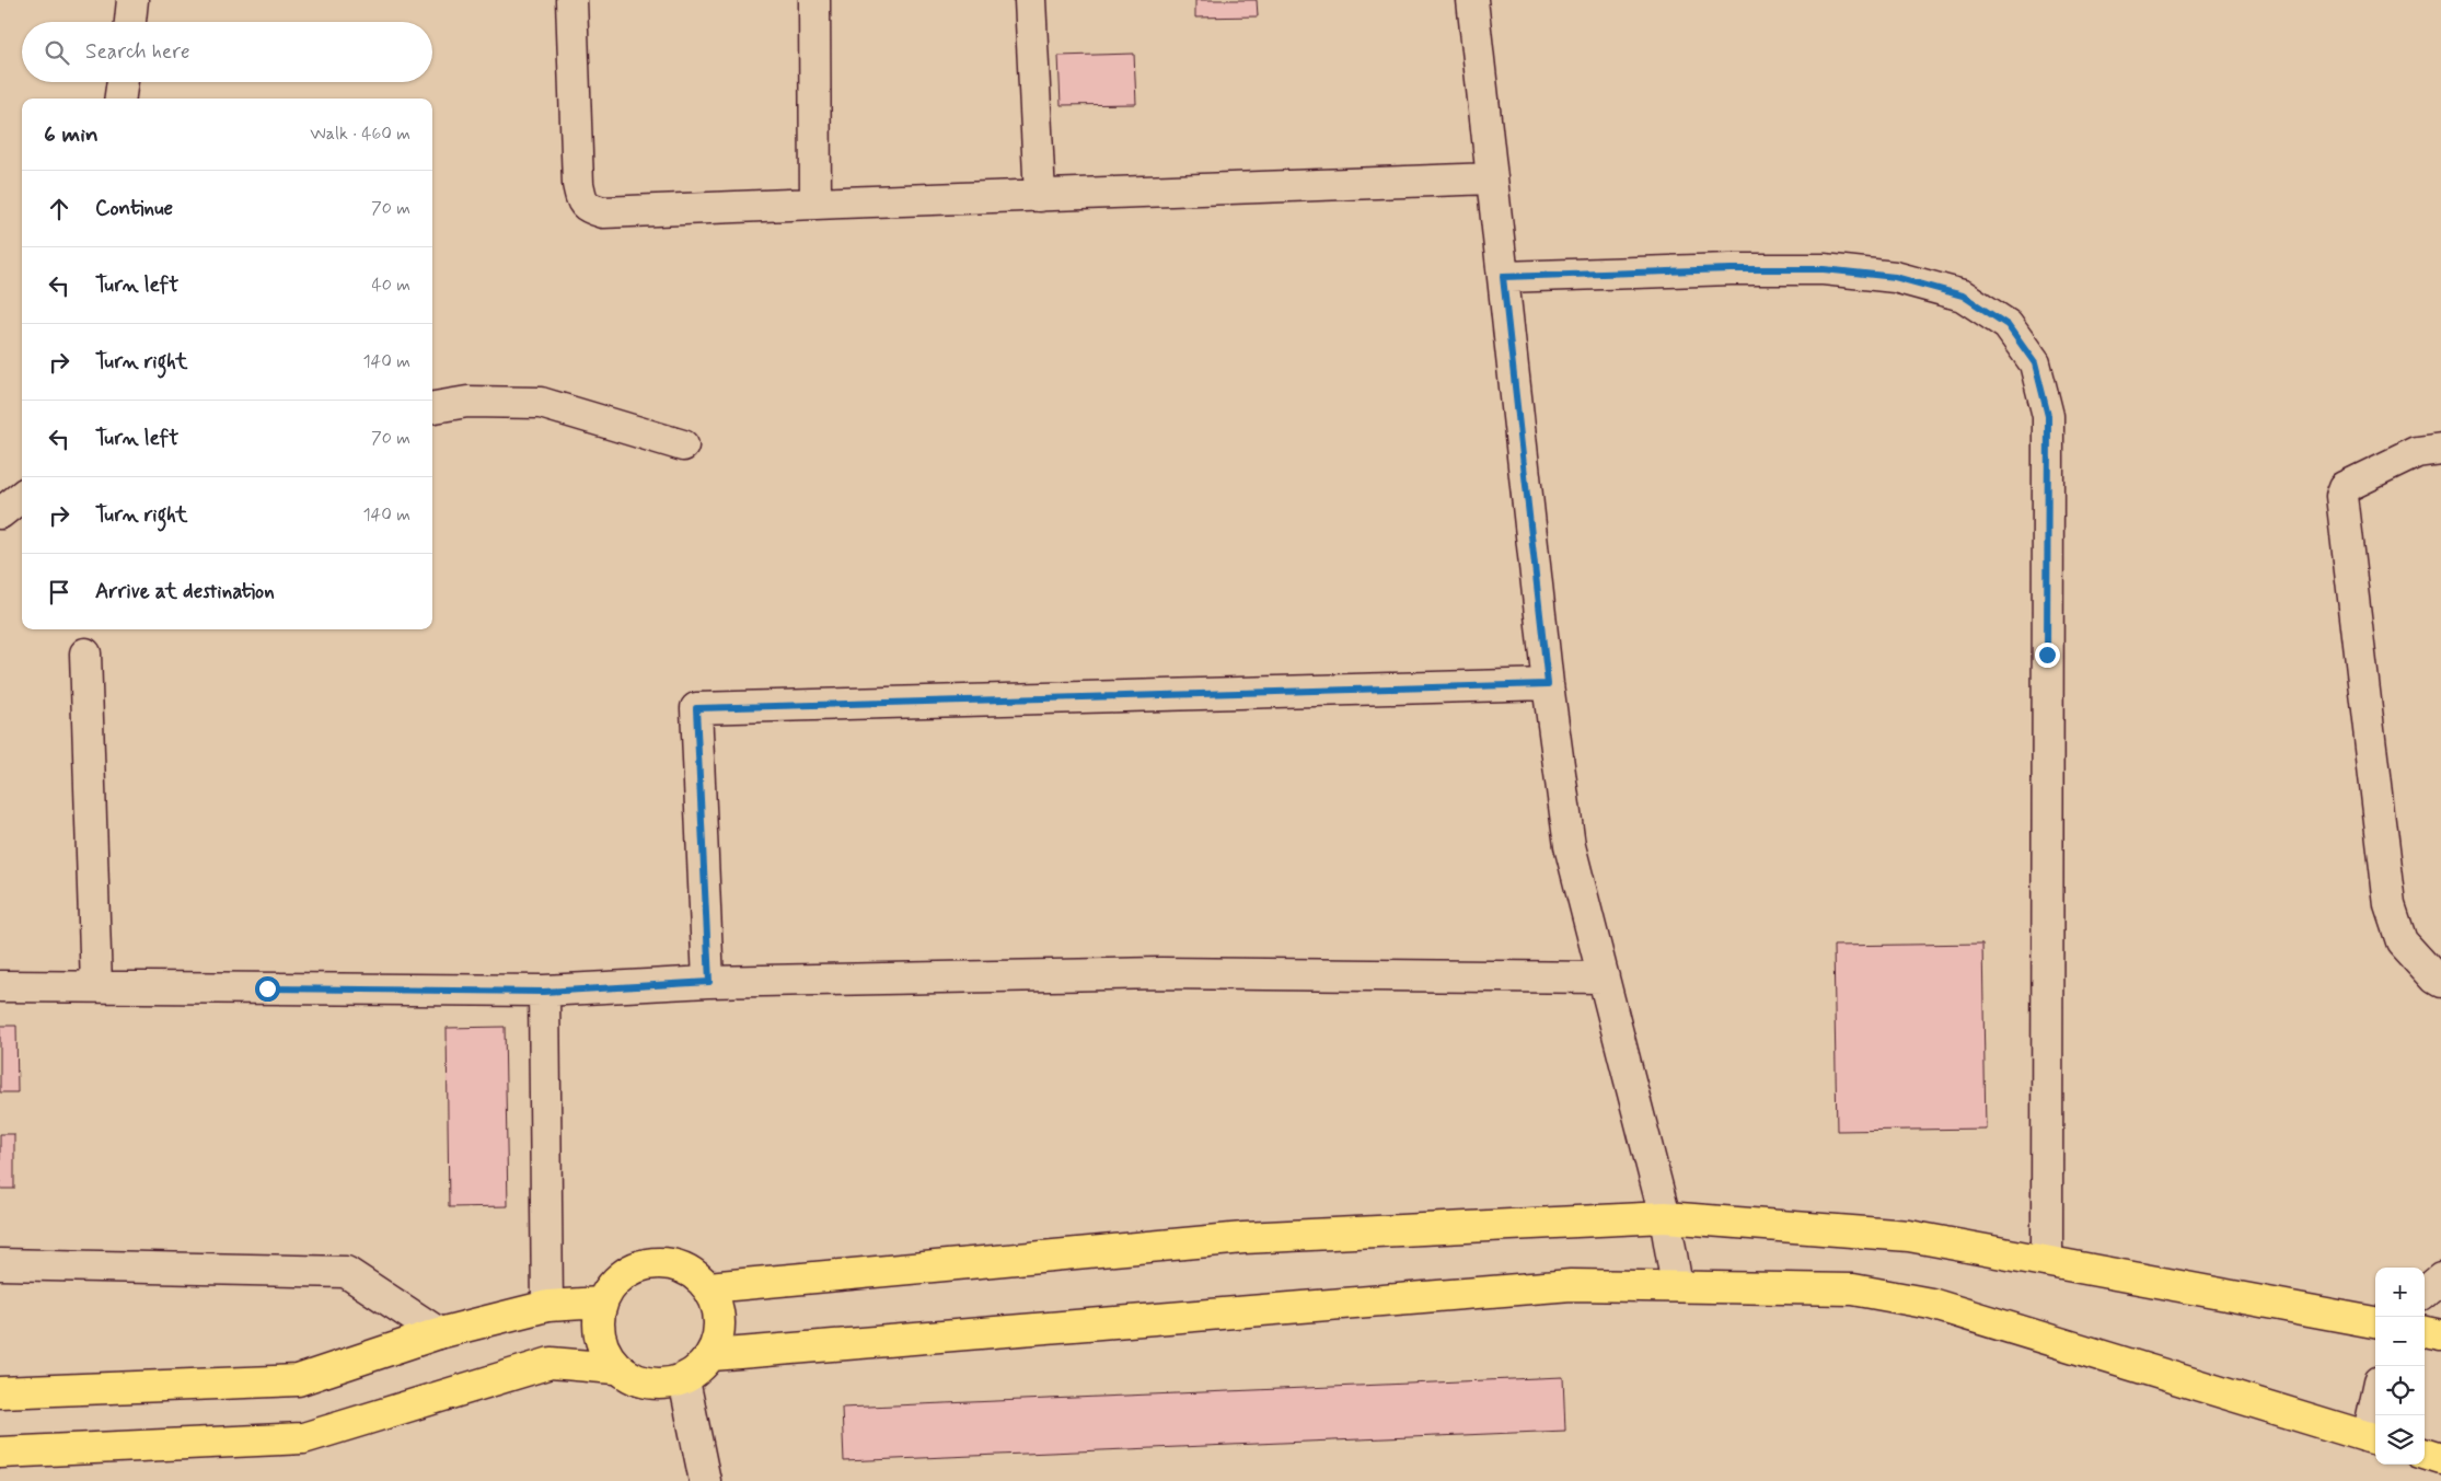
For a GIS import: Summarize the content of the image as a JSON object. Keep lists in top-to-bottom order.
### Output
{
  "page": {
    "search": "Search here",
    "heading": ["6 min", "Walk · 460 m"],
    "list": [
      ["Continue", "70 m"],
      ["Turn left", "40 m"],
      ["Turn right", "140 m"],
      ["Turn left", "70 m"],
      ["Turn right", "140 m"],
      "Arrive at destination"
    ],
    "map_buttons": ["+", "−"]
  }
}
